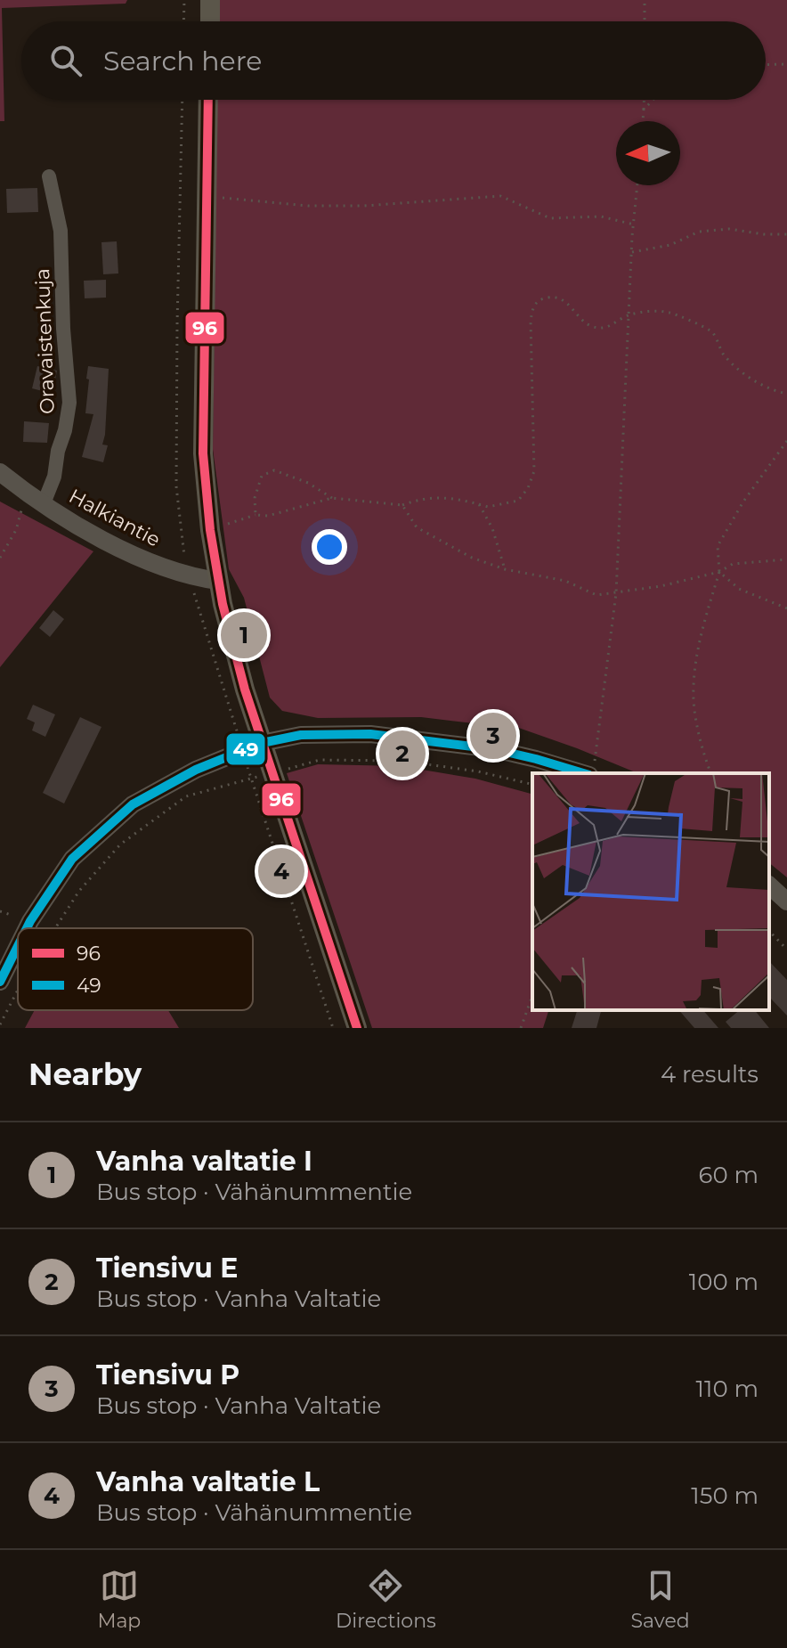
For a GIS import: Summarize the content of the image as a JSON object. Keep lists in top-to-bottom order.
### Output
{
  "streets": {
    "street": ["Oravaistenkuja", "Halkiantie"]
  },
  "crossings": [
    ["Oravaistenkuja", "Halkiantie"]
  ],
  "lines": ["transit line 96", "transit line 49"],
  "legend": ["96", "49"],
  "north": "left",
  "page": {
    "search": "Search here",
    "pins": [
      "1",
      "3",
      "2",
      "4"
    ],
    "heading": ["Nearby", "4 results"],
    "list": [
      {
        "mark": "1",
        "name": "Vanha valtatie I",
        "note": "Bus stop · Vähänummentie",
        "value": "60 m"
      },
      {
        "mark": "2",
        "name": "Tiensivu E",
        "note": "Bus stop · Vanha Valtatie",
        "value": "100 m"
      },
      {
        "mark": "3",
        "name": "Tiensivu P",
        "note": "Bus stop · Vanha Valtatie",
        "value": "110 m"
      },
      {
        "mark": "4",
        "name": "Vanha valtatie L",
        "note": "Bus stop · Vähänummentie",
        "value": "150 m"
      }
    ],
    "nav": ["Map", "Directions", "Saved"]
  }
}
